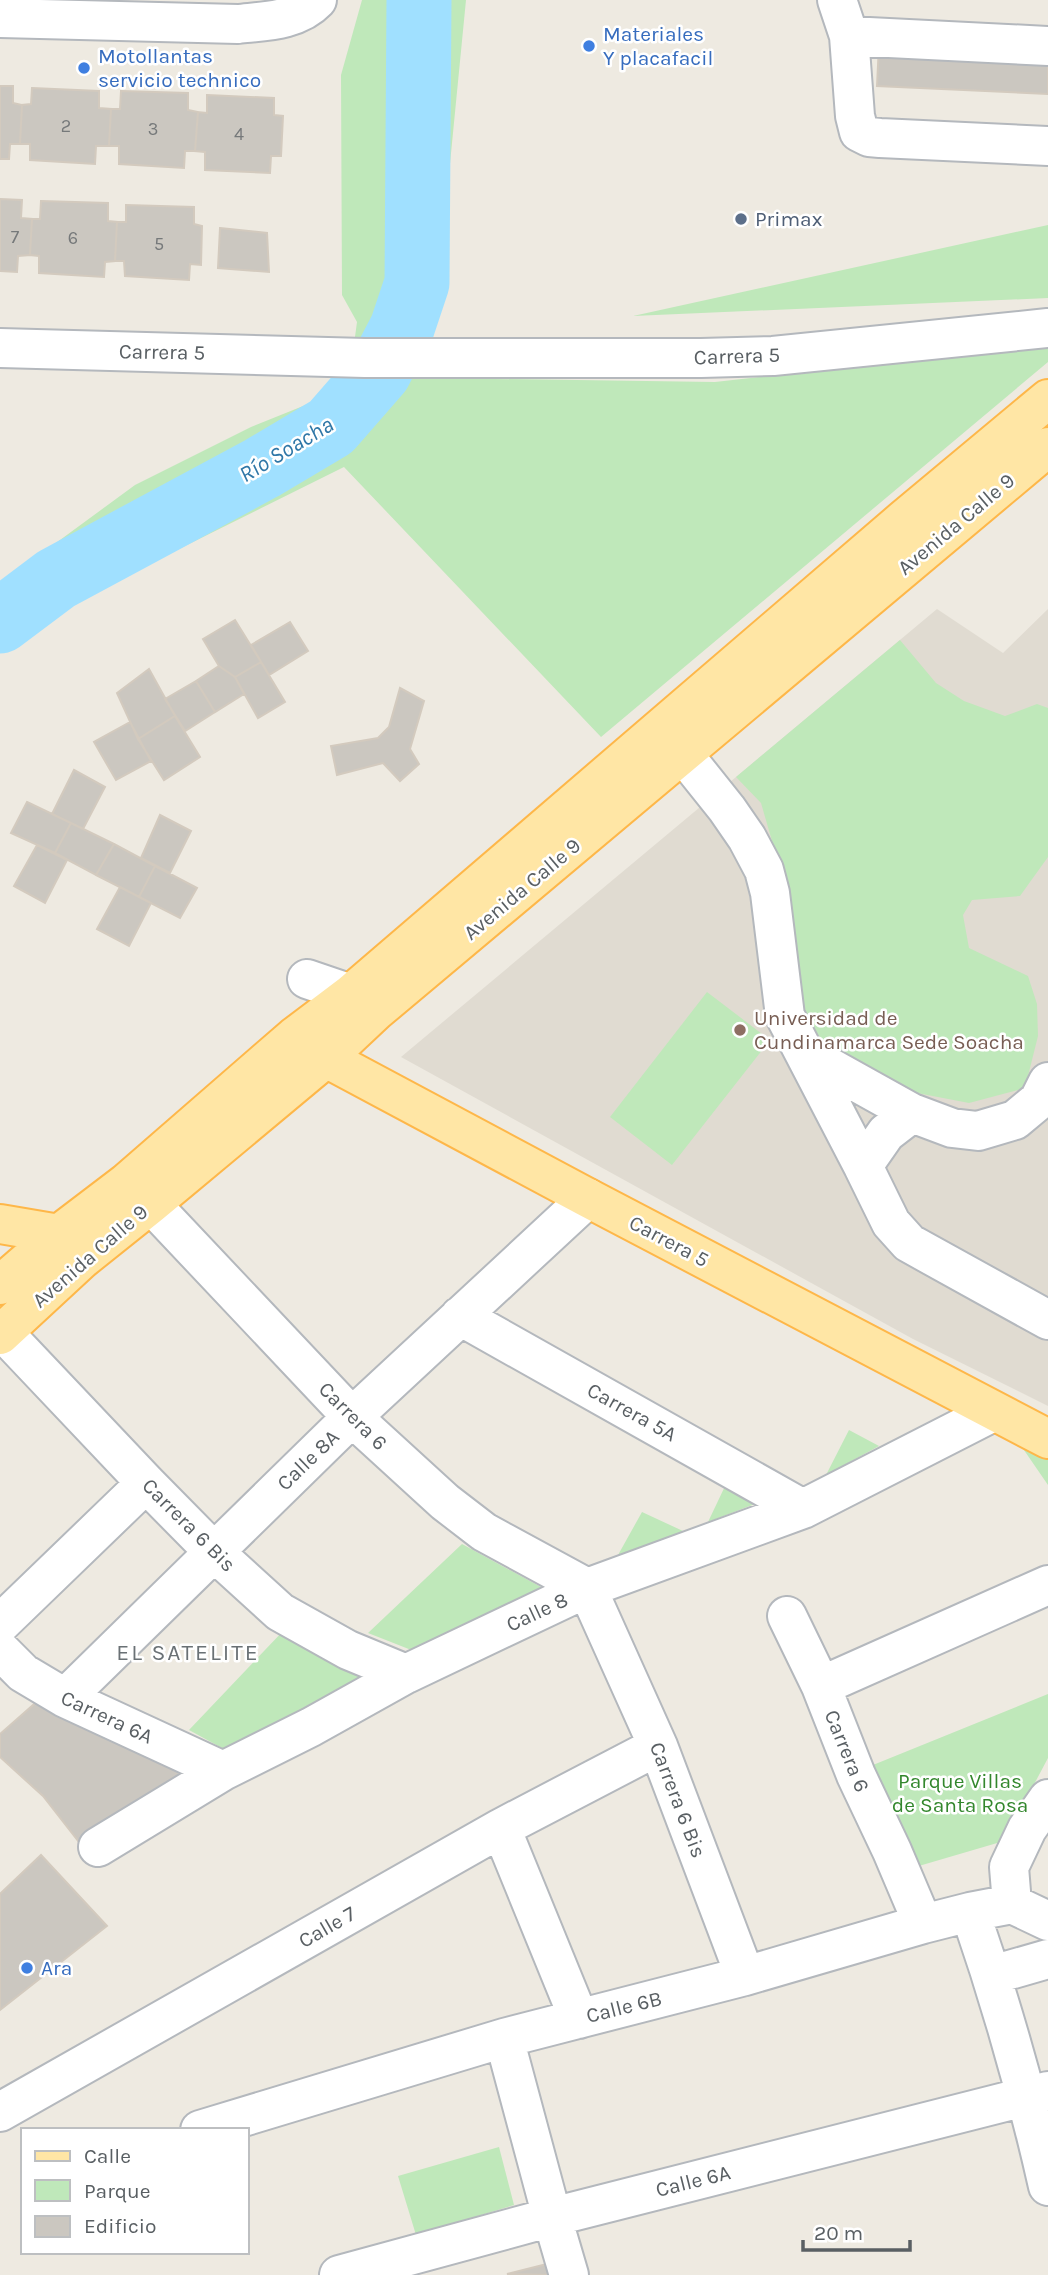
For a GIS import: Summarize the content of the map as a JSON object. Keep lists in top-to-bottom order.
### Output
{
  "streets": {
    "main road": ["Carrera 5", "Avenida Calle 9"],
    "street": [
      "Carrera 5A",
      "Carrera 6",
      "Calle 8A",
      "Carrera 6 Bis",
      "Calle 8",
      "Carrera 6A",
      "Calle 7",
      "Calle 6B",
      "Calle 6A"
    ]
  },
  "crossings": [
    ["Carrera 5", "Avenida Calle 9"],
    ["Carrera 5", "Calle 8A"],
    ["Carrera 5", "Calle 8"],
    ["Avenida Calle 9", "Carrera 6"],
    ["Avenida Calle 9", "Carrera 6 Bis"],
    ["Carrera 5A", "Calle 8A"],
    ["Carrera 5A", "Calle 8"],
    ["Carrera 6", "Calle 8A"],
    ["Carrera 6", "Carrera 6 Bis"],
    ["Carrera 6", "Calle 8"],
    ["Carrera 6", "Calle 6B"],
    ["Calle 8A", "Carrera 6 Bis"],
    ["Calle 8A", "Carrera 6A"],
    ["Carrera 6 Bis", "Calle 8"],
    ["Carrera 6 Bis", "Calle 7"],
    ["Carrera 6 Bis", "Calle 6B"],
    ["Calle 8", "Carrera 6A"]
  ],
  "districts": ["EL SATELITE"],
  "water": ["Río Soacha"],
  "parks": ["Parque Villas de Santa Rosa"],
  "places": [
    "Materiales Y placafacil",
    "Motollantas servicio technico",
    "Primax",
    "Universidad de Cundinamarca Sede Soacha",
    "Ara"
  ],
  "house_numbers": [
    "2",
    "3",
    "4",
    "7",
    "6",
    "5"
  ],
  "legend": ["Calle", "Parque", "Edificio"],
  "scale_bar": "20 m"
}
